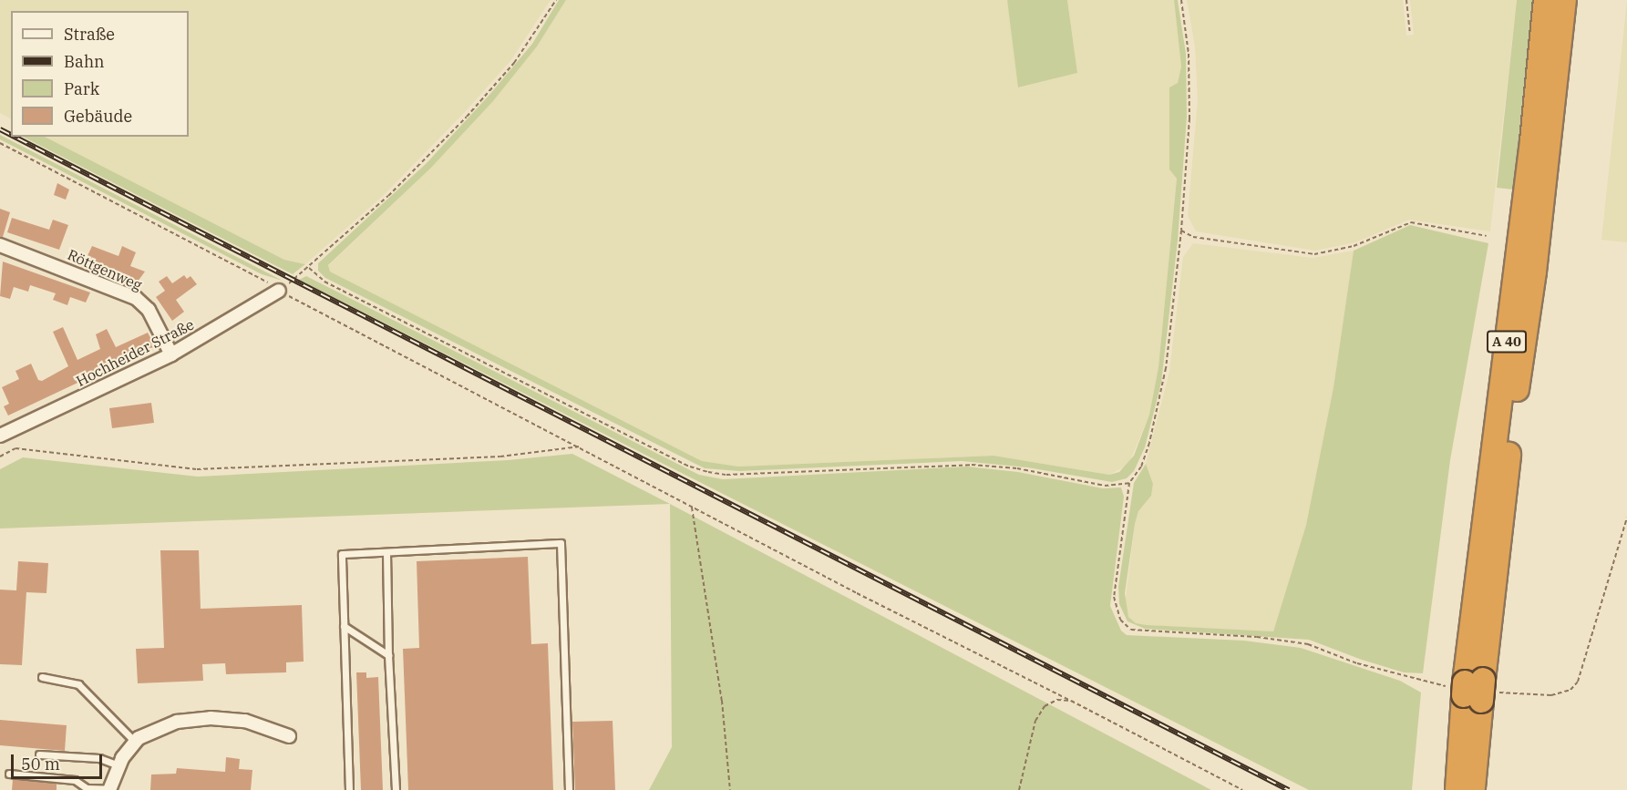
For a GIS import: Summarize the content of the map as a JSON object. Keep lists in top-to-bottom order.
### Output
{
  "streets": {
    "highway": ["A 40"],
    "street": ["Röttgenweg", "Hochheider Straße"]
  },
  "crossings": [
    ["Röttgenweg", "Hochheider Straße"]
  ],
  "legend": [
    "Straße",
    "Bahn",
    "Park",
    "Gebäude"
  ],
  "scale_bar": "50 m"
}
